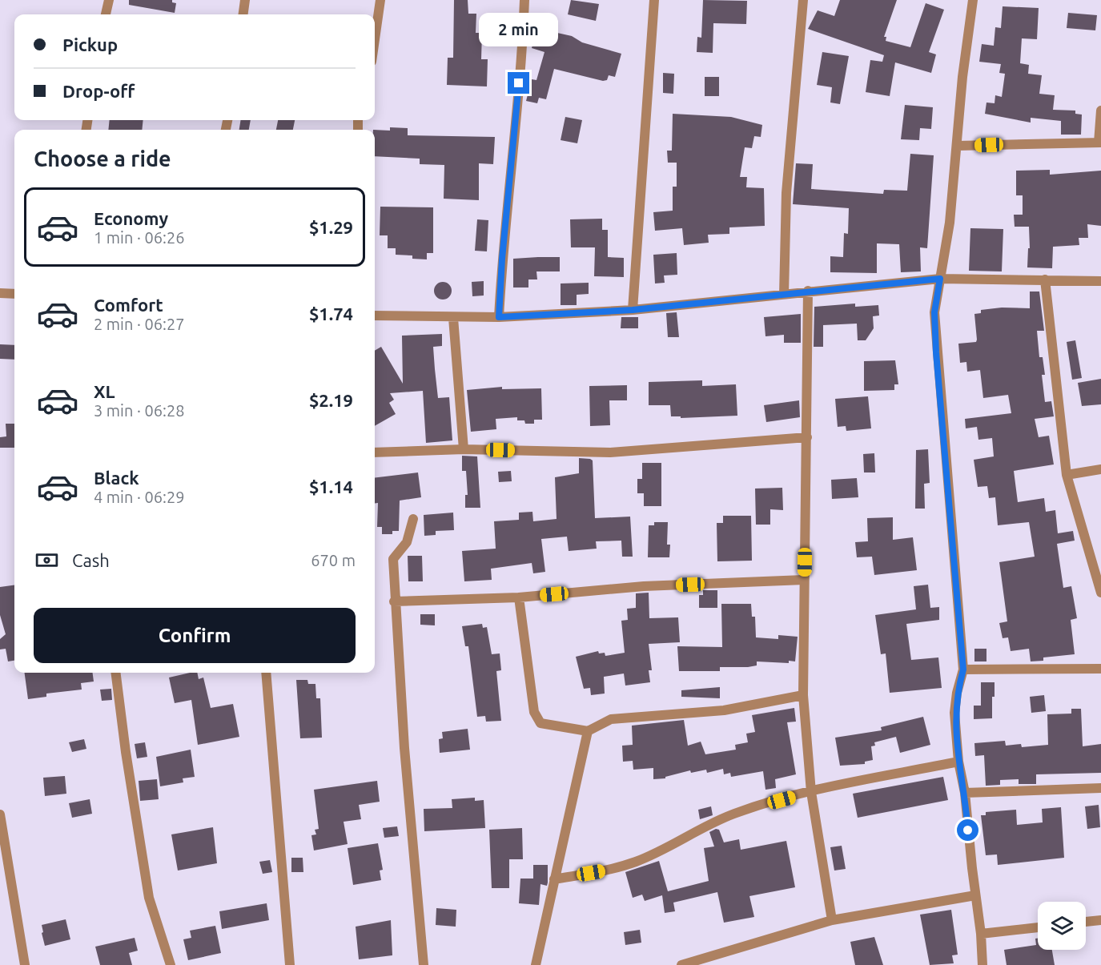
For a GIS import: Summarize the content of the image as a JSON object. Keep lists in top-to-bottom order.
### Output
{
  "page": {
    "bubble": "2 min",
    "banner": ["Pickup", "Drop-off"],
    "heading": "Choose a ride",
    "list": [
      {
        "name": "Economy",
        "note": "1 min · 06:26",
        "value": "$1.29"
      },
      {
        "name": "Comfort",
        "note": "2 min · 06:27",
        "value": "$1.74"
      },
      {
        "name": "XL",
        "note": "3 min · 06:28",
        "value": "$2.19"
      },
      {
        "name": "Black",
        "note": "4 min · 06:29",
        "value": "$1.14"
      }
    ],
    "pay": ["Cash", "670 m"],
    "buttons": "Confirm"
  }
}
